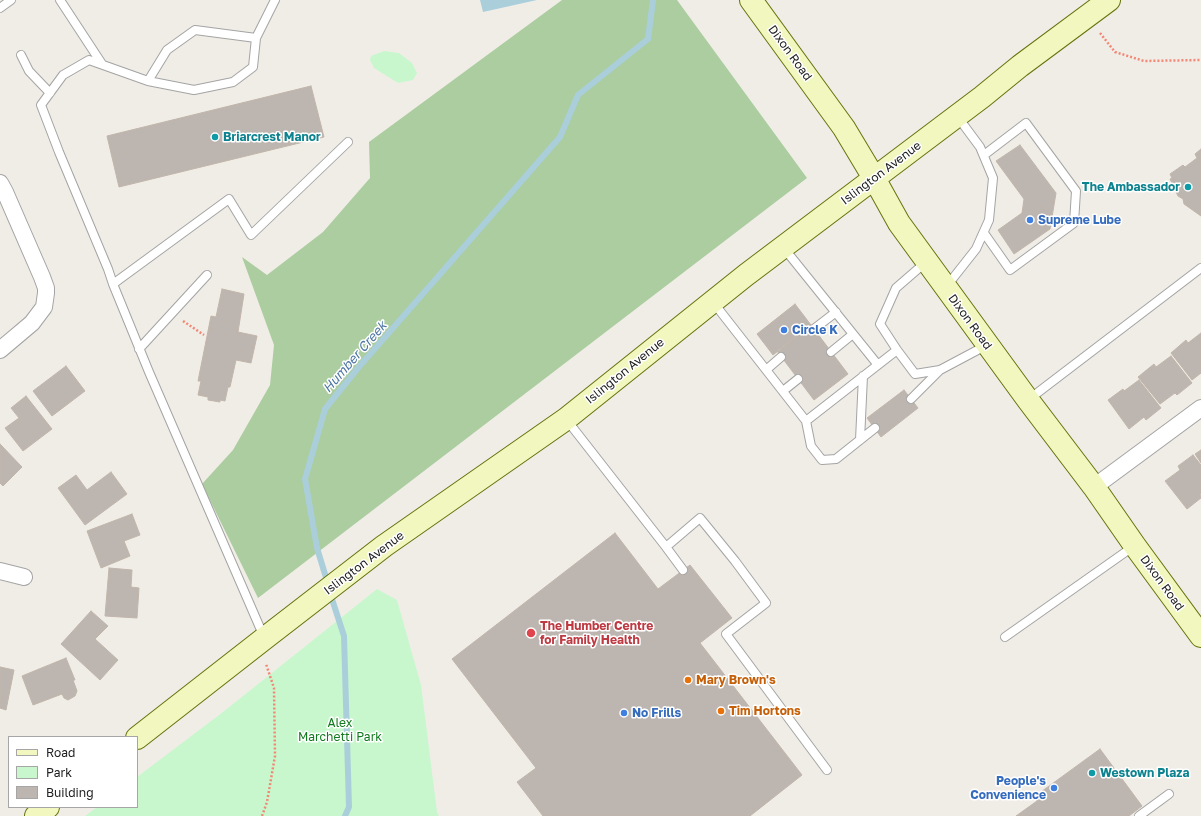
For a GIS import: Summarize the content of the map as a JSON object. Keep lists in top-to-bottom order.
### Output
{
  "streets": {
    "main road": ["Dixon Road", "Islington Avenue"]
  },
  "crossings": [
    ["Dixon Road", "Islington Avenue"]
  ],
  "water": ["Humber Creek"],
  "parks": ["Alex Marchetti Park"],
  "places": [
    "Briarcrest Manor",
    "The Ambassador",
    "Supreme Lube",
    "Circle K",
    "The Humber Centre for Family Health",
    "Mary Brown's",
    "Tim Hortons",
    "No Frills",
    "Westown Plaza",
    "People's Convenience"
  ],
  "legend": ["Road", "Park", "Building"]
}
